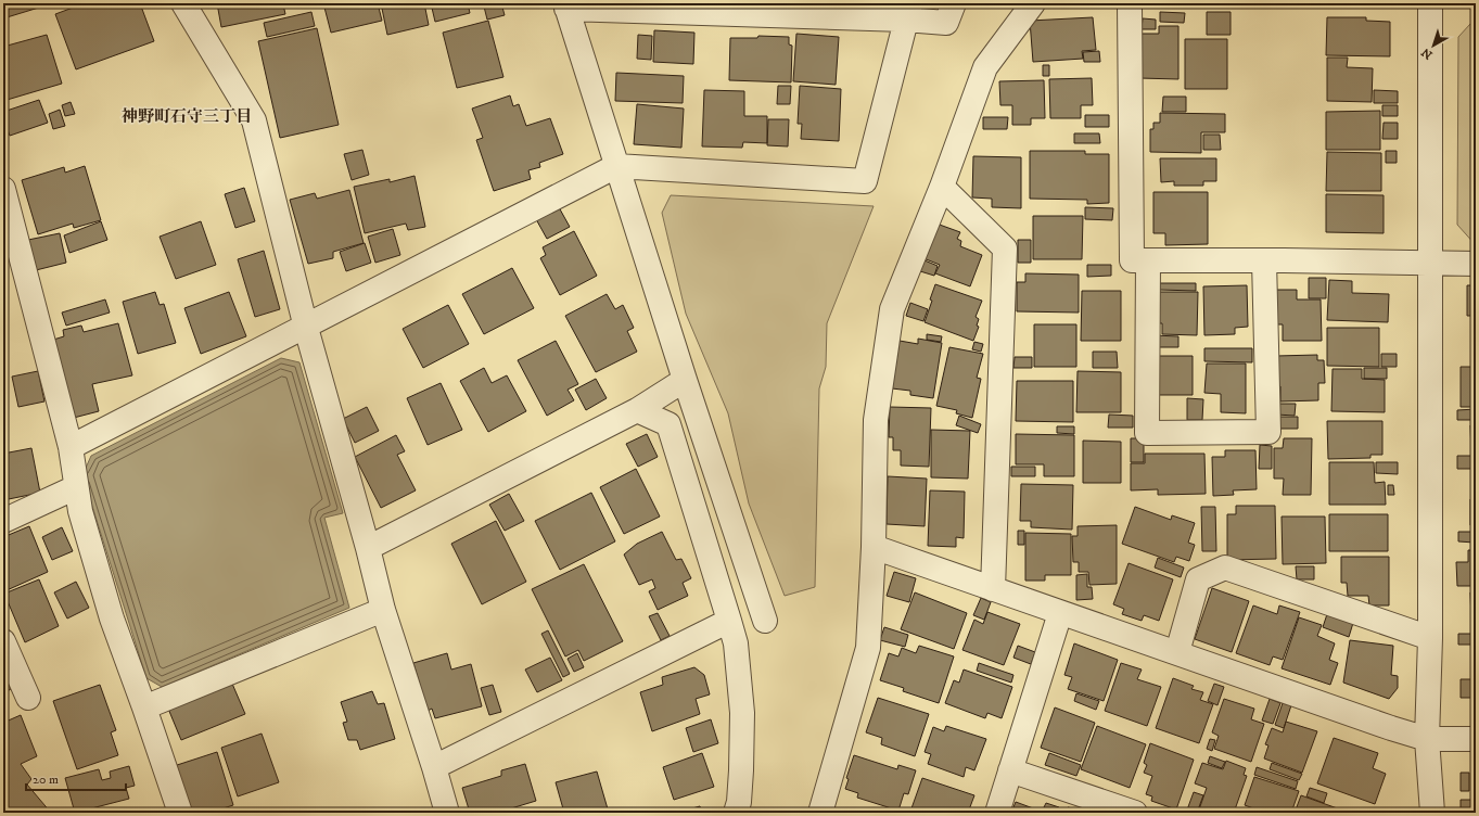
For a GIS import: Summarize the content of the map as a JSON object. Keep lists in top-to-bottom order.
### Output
{
  "districts": ["神野町石守三丁目"],
  "scale_bar": "20 m",
  "north": "bottom left"
}
